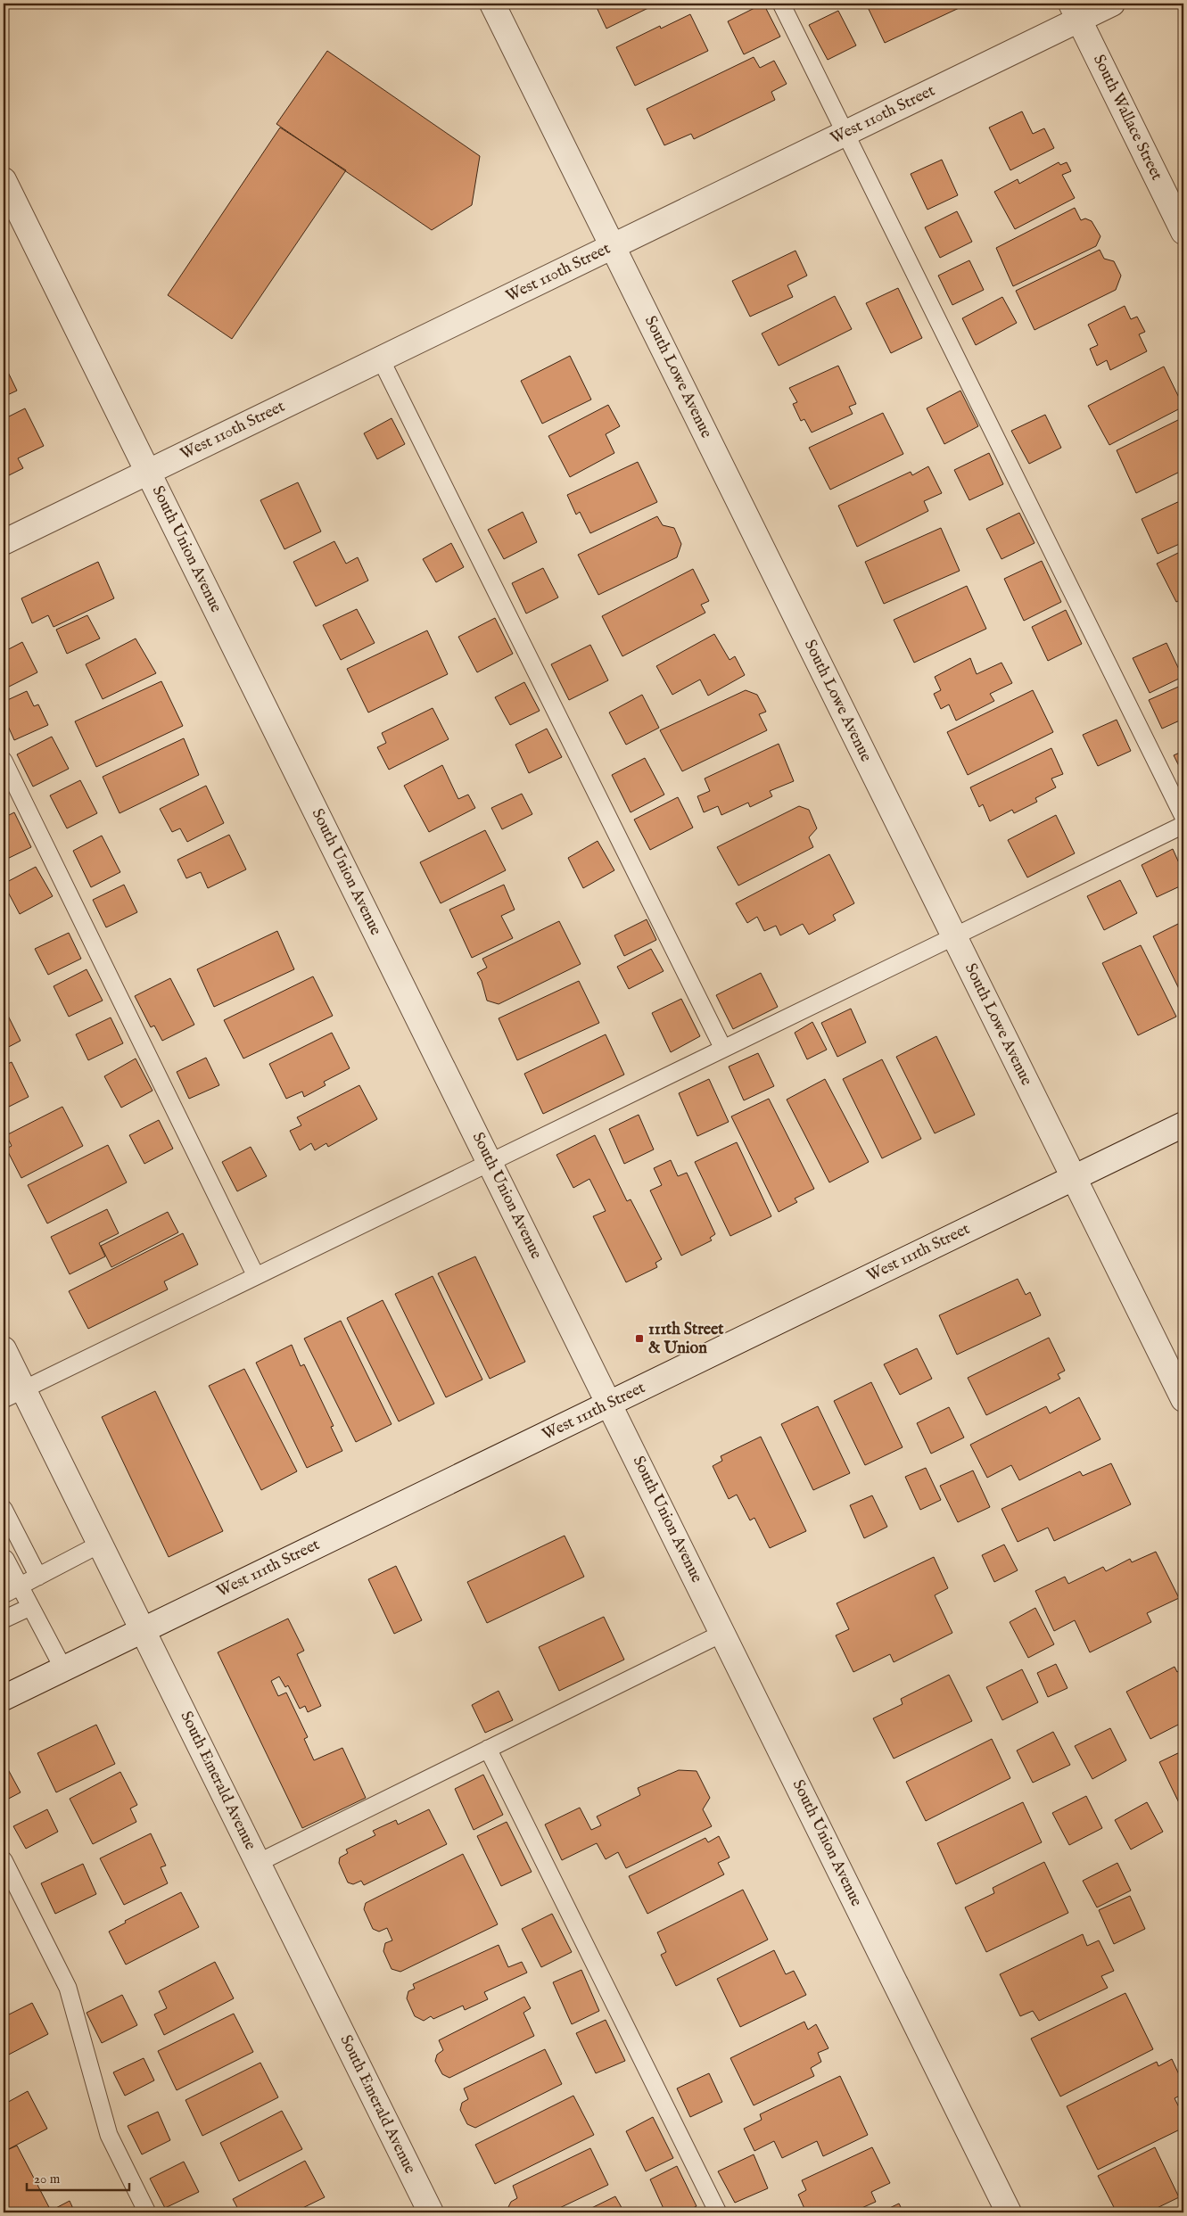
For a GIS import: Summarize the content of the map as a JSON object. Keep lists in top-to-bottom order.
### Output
{
  "streets": {
    "street": [
      "West 110th Street",
      "South Wallace Street",
      "South Lowe Avenue",
      "South Union Avenue",
      "West 111th Street",
      "South Emerald Avenue"
    ]
  },
  "crossings": [
    ["West 110th Street", "South Wallace Street"],
    ["West 110th Street", "South Lowe Avenue"],
    ["West 110th Street", "South Union Avenue"],
    ["South Lowe Avenue", "West 111th Street"],
    ["South Union Avenue", "West 111th Street"],
    ["West 111th Street", "South Emerald Avenue"]
  ],
  "places": {
    "transit": ["111th Street & Union"]
  },
  "scale_bar": "20 m"
}
